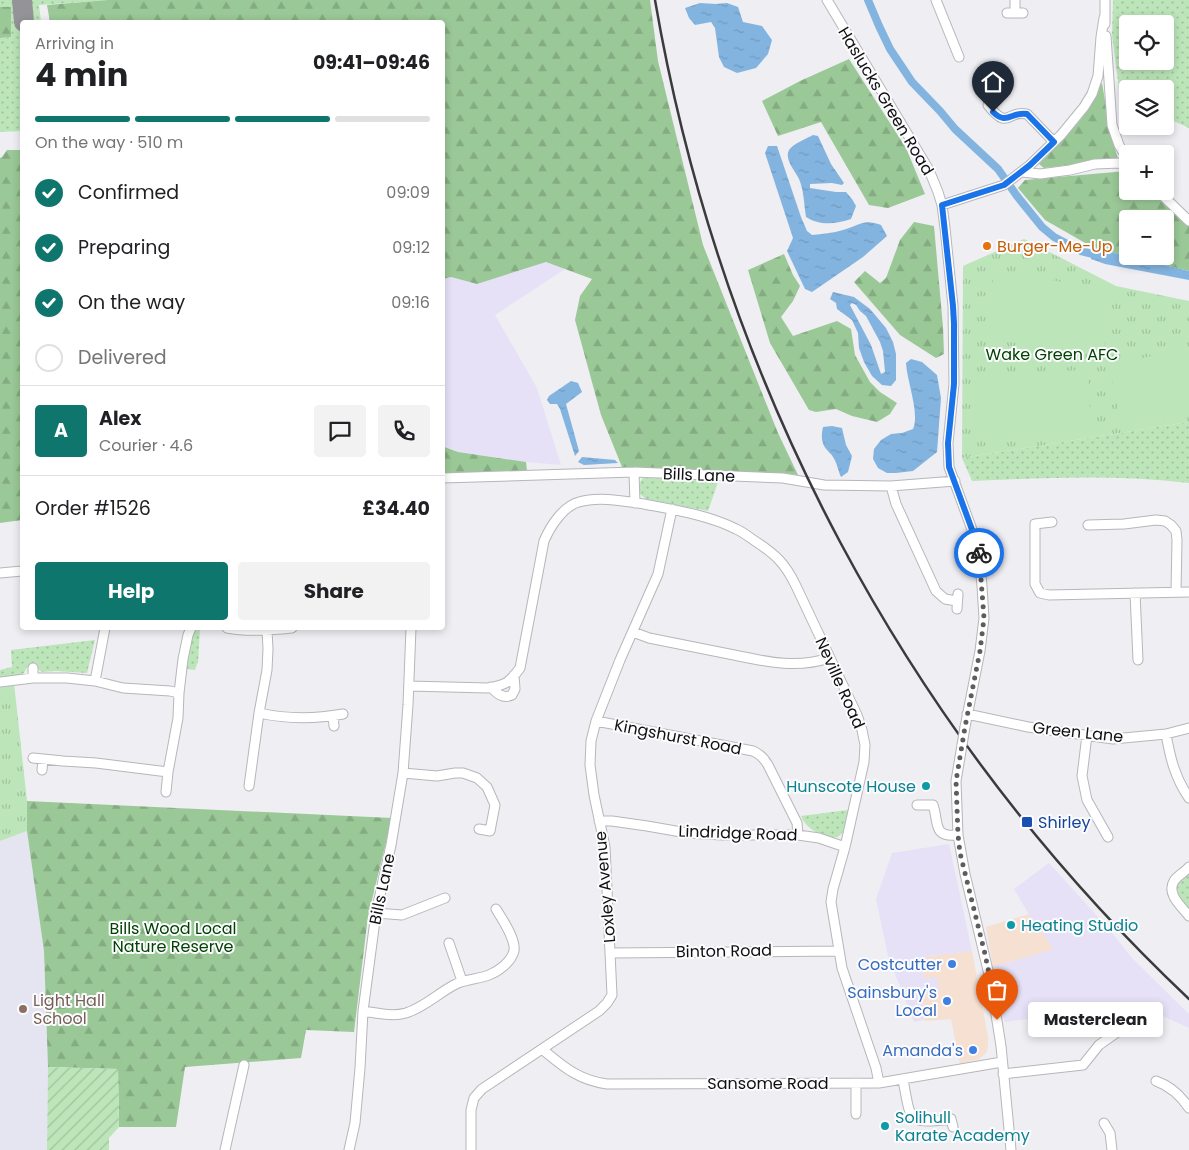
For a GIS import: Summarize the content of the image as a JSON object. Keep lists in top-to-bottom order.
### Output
{
  "streets": {
    "street": [
      "Haslucks Green Road",
      "Bills Lane",
      "Neville Road",
      "Green Lane",
      "Kingshurst Road",
      "Lindridge Road",
      "Loxley Avenue",
      "Binton Road",
      "Sansome Road"
    ]
  },
  "crossings": [
    ["Haslucks Green Road", "Bills Lane"],
    ["Haslucks Green Road", "Green Lane"],
    ["Haslucks Green Road", "Sansome Road"],
    ["Bills Lane", "Neville Road"],
    ["Neville Road", "Lindridge Road"],
    ["Neville Road", "Loxley Avenue"],
    ["Neville Road", "Binton Road"],
    ["Neville Road", "Sansome Road"],
    ["Kingshurst Road", "Lindridge Road"],
    ["Kingshurst Road", "Loxley Avenue"],
    ["Lindridge Road", "Loxley Avenue"],
    ["Loxley Avenue", "Binton Road"],
    ["Loxley Avenue", "Sansome Road"]
  ],
  "parks": ["Wake Green AFC", "Bills Wood Local Nature Reserve"],
  "places": {
    "other": [
      "Burger-Me-Up",
      "Hunscote House",
      "Heating Studio",
      "Costcutter",
      "Sainsbury's Local",
      "Light Hall School",
      "Masterclean",
      "Amanda's",
      "Solihull Karate Academy"
    ],
    "transit": ["Shirley"]
  },
  "page": {
    "map_buttons": ["+", "−"],
    "heading": ["4 min", "Arriving in", "09:41–09:46"],
    "panel": [
      "Alex",
      "Courier · 4.6",
      "Order #1526",
      "£34.40"
    ],
    "bar": "On the way · 510 m",
    "list": [
      ["Confirmed", "09:09"],
      ["Preparing", "09:12"],
      ["On the way", "09:16"],
      "Delivered"
    ],
    "round": "A",
    "buttons": ["Help", "Share"],
    "bubble": "Masterclean"
  }
}
